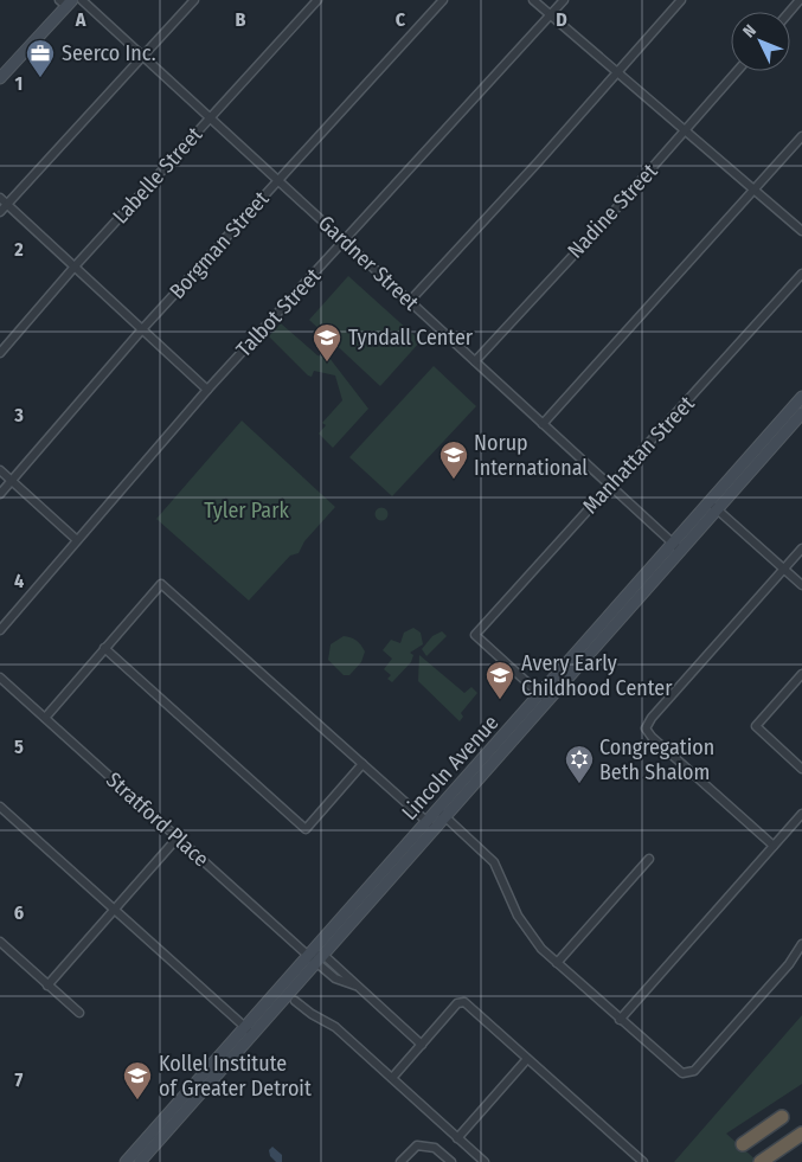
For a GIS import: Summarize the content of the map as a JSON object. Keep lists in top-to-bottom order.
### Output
{
  "streets": {
    "street": [
      "Labelle Street",
      "Nadine Street",
      "Borgman Street",
      "Gardner Street",
      "Talbot Street",
      "Manhattan Street",
      "Lincoln Avenue",
      "Stratford Place"
    ]
  },
  "crossings": [
    ["Labelle Street", "Gardner Street"],
    ["Nadine Street", "Gardner Street"],
    ["Borgman Street", "Gardner Street"],
    ["Gardner Street", "Talbot Street"],
    ["Gardner Street", "Manhattan Street"],
    ["Gardner Street", "Lincoln Avenue"],
    ["Manhattan Street", "Lincoln Avenue"],
    ["Lincoln Avenue", "Stratford Place"]
  ],
  "parks": ["Tyler Park"],
  "places": {
    "office": ["Seerco Inc."],
    "school or university": [
      "Tyndall Center",
      "Norup International",
      "Avery Early Childhood Center",
      "Kollel Institute of Greater Detroit"
    ],
    "synagogue": ["Congregation Beth Shalom"]
  },
  "north": "top left",
  "grid": {
    "columns": [
      "A",
      "B",
      "C",
      "D"
    ],
    "rows": [
      "1",
      "2",
      "3",
      "4",
      "5",
      "6",
      "7"
    ]
  }
}
